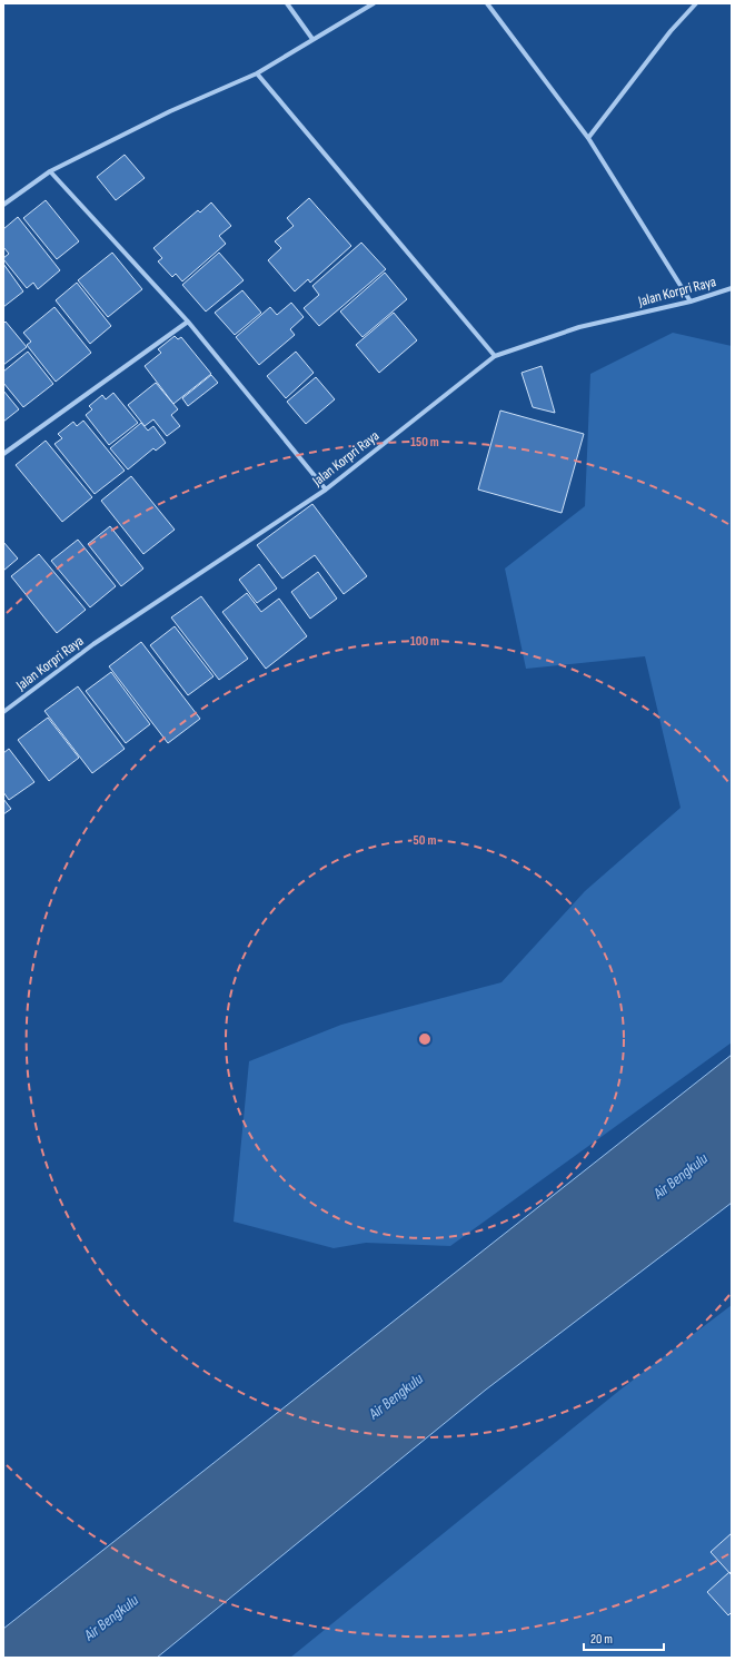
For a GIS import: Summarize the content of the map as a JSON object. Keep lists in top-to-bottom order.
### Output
{
  "streets": {
    "street": ["Jalan Korpri Raya"]
  },
  "water": ["Air Bengkulu"],
  "scale_bar": "20 m",
  "rings": ["150 m", "100 m", "50 m"]
}
